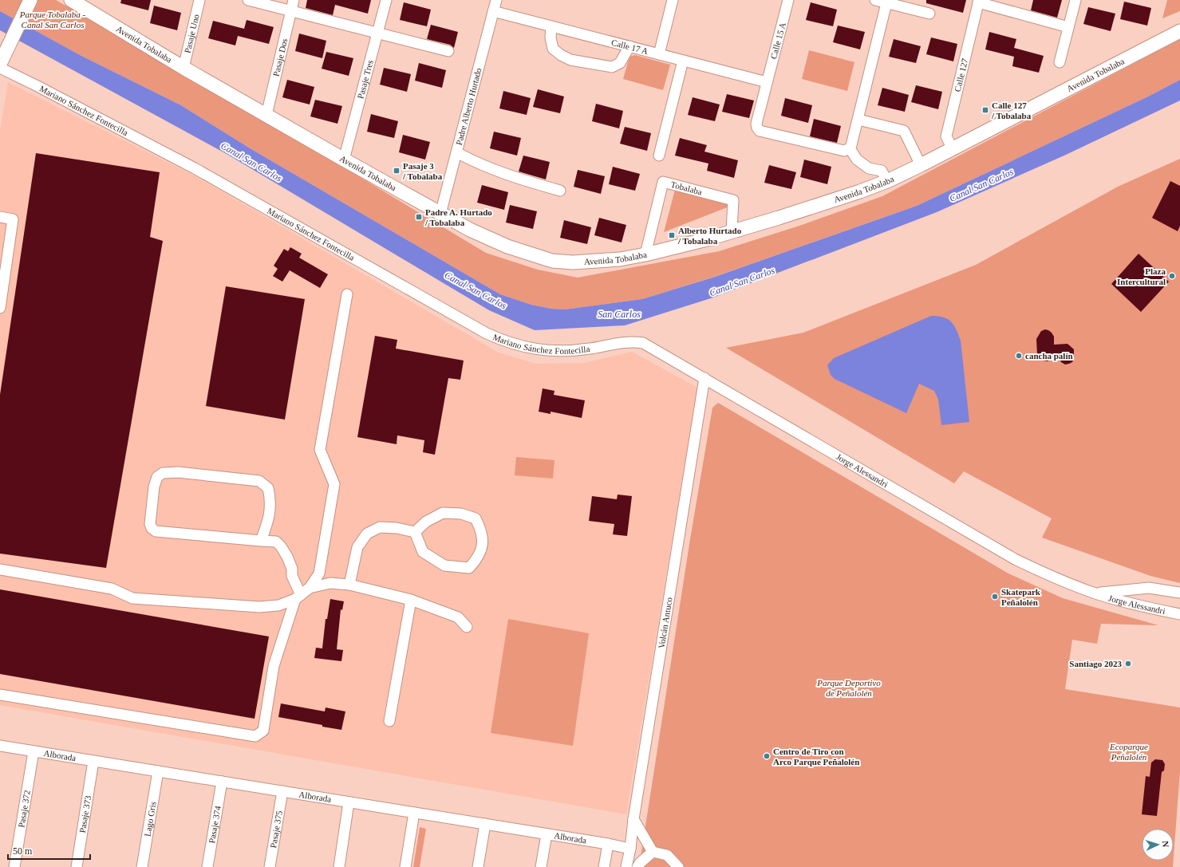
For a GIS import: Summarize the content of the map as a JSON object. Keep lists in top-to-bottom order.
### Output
{
  "streets": {
    "main road": ["Avenida Tobalaba"],
    "street": [
      "Pasaje Uno",
      "Calle 15 A",
      "Calle 17 A",
      "Pasaje Dos",
      "Calle 127",
      "Pasaje Tres",
      "Padre Alberto Hurtado",
      "Mariano Sánchez Fontecilla",
      "Tobalaba",
      "Jorge Alessandri",
      "Volcán Antuco",
      "Alborada",
      "Pasaje 372",
      "Pasaje 373",
      "Lago Gris",
      "Pasaje 374",
      "Pasaje 375"
    ]
  },
  "crossings": [
    ["Pasaje Uno", "Avenida Tobalaba"],
    ["Calle 15 A", "Calle 17 A"],
    ["Avenida Tobalaba", "Pasaje Dos"],
    ["Avenida Tobalaba", "Calle 127"],
    ["Avenida Tobalaba", "Pasaje Tres"],
    ["Avenida Tobalaba", "Padre Alberto Hurtado"],
    ["Avenida Tobalaba", "Tobalaba"],
    ["Calle 17 A", "Padre Alberto Hurtado"],
    ["Mariano Sánchez Fontecilla", "Jorge Alessandri"],
    ["Jorge Alessandri", "Volcán Antuco"],
    ["Volcán Antuco", "Alborada"],
    ["Alborada", "Pasaje 372"],
    ["Alborada", "Pasaje 373"],
    ["Alborada", "Lago Gris"],
    ["Alborada", "Pasaje 374"],
    ["Alborada", "Pasaje 375"]
  ],
  "water": ["Canal San Carlos", "San Carlos"],
  "parks": ["Parque Tobalaba - Canal San Carlos", "Parque Deportivo de Peñalolén", "Ecoparque Peñalolén"],
  "places": {
    "transit": [
      "Calle 127 / Tobalaba",
      "Pasaje 3 / Tobalaba",
      "Padre A. Hurtado / Tobalaba",
      "Alberto Hurtado / Tobalaba"
    ],
    "other": [
      "Plaza Intercultural",
      "cancha palín",
      "Skatepark Peñalolén",
      "Santiago 2023",
      "Centro de Tiro con Arco Parque Peñalolén"
    ]
  },
  "scale_bar": "50 m",
  "north": "right"
}
